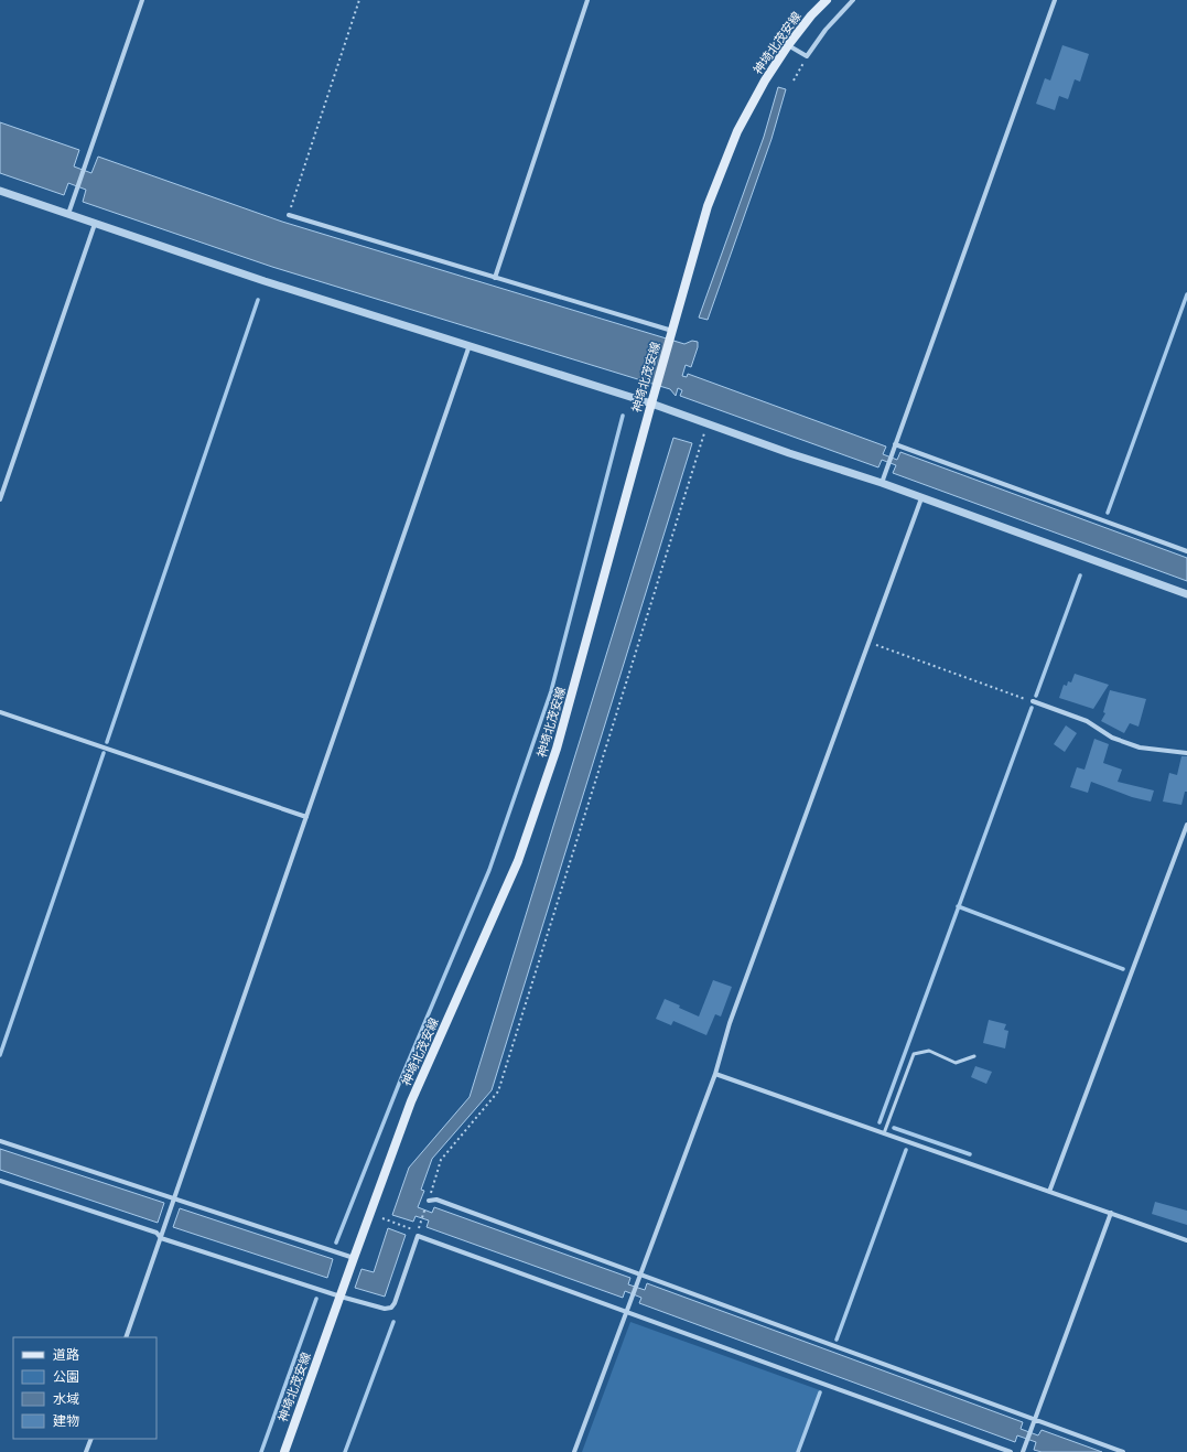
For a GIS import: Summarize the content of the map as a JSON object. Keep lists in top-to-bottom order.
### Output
{
  "streets": {
    "main road": ["神埼北茂安線"]
  },
  "legend": [
    "道路",
    "公園",
    "水域",
    "建物"
  ]
}
